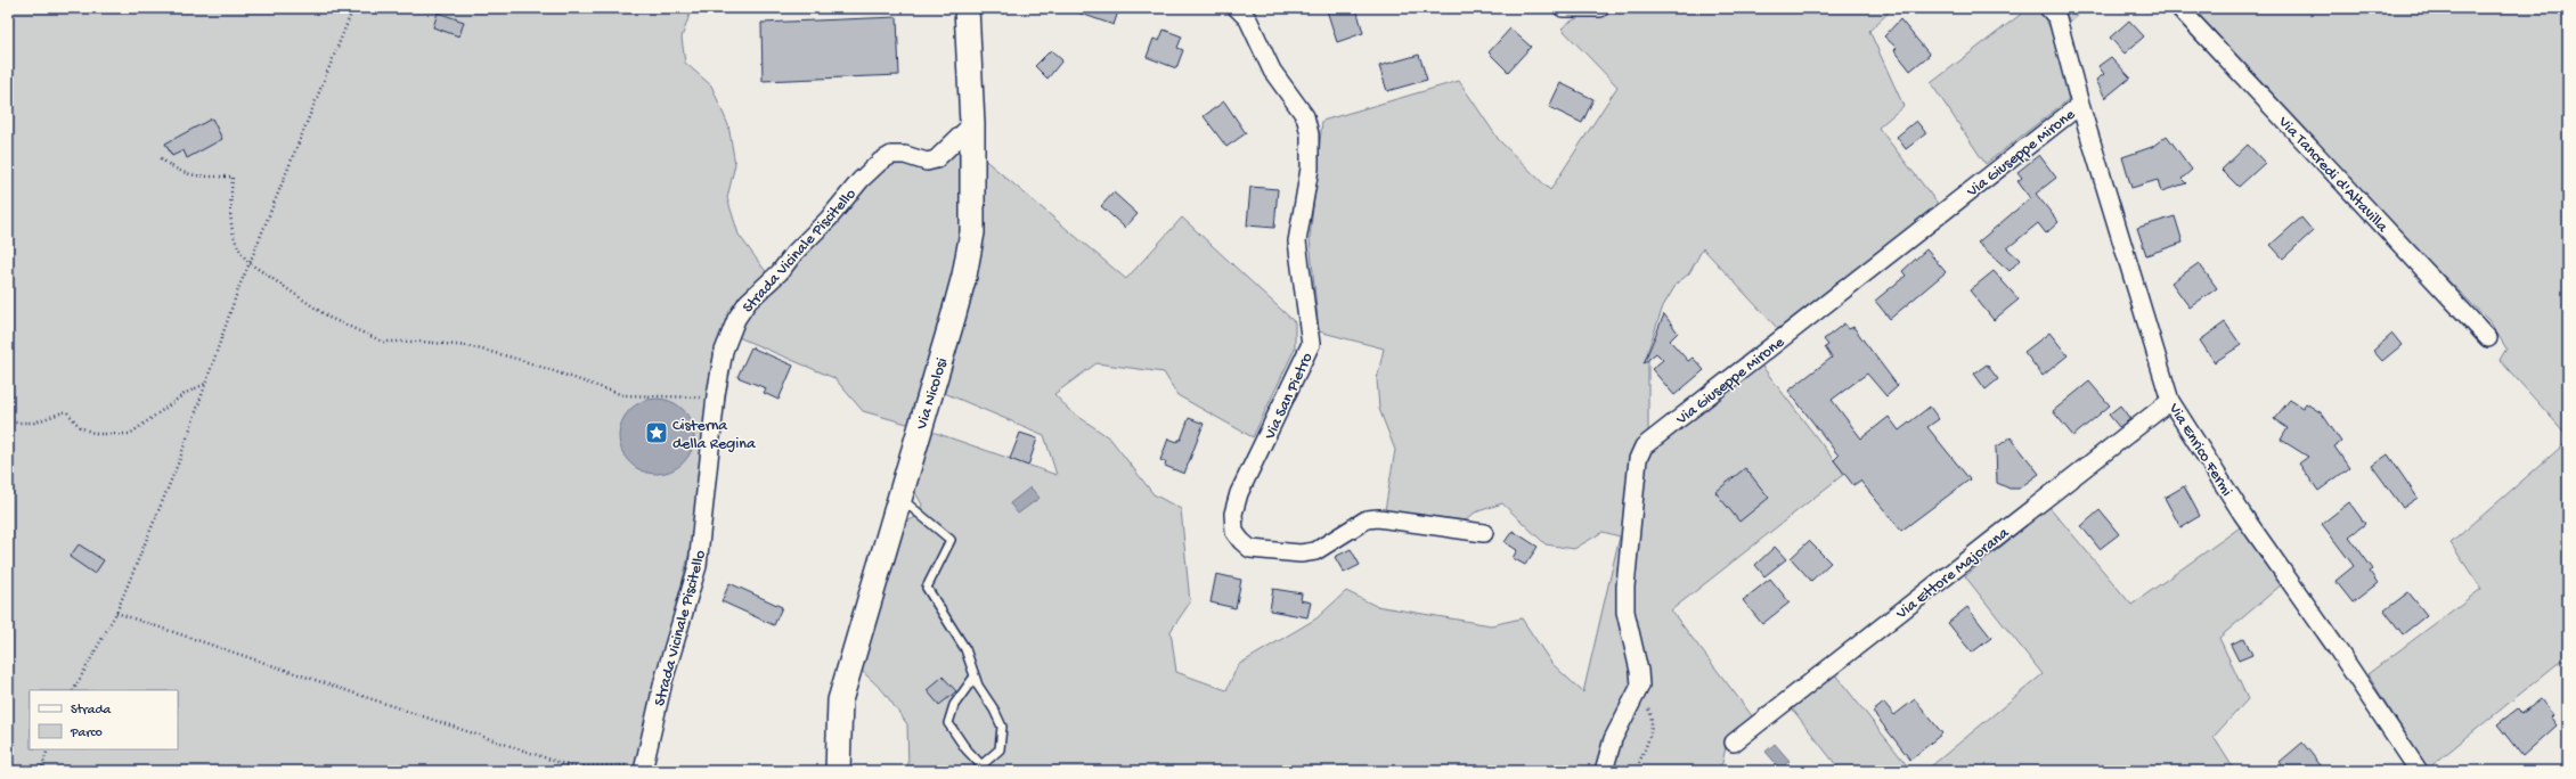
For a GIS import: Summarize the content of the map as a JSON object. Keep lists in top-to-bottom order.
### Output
{
  "streets": {
    "main road": ["Via Nicolosi"],
    "street": [
      "Via Giuseppe Mirone",
      "Via Tancredi d'Altavilla",
      "Strada Vicinale Piscitello",
      "Via San Pietro",
      "Via Enrico Fermi",
      "Via Ettore Majorana"
    ]
  },
  "crossings": [
    ["Via Giuseppe Mirone", "Via Enrico Fermi"],
    ["Strada Vicinale Piscitello", "Via Nicolosi"],
    ["Via Enrico Fermi", "Via Ettore Majorana"]
  ],
  "places": {
    "place": ["Cisterna della Regina"]
  },
  "legend": ["Strada", "Parco"]
}
